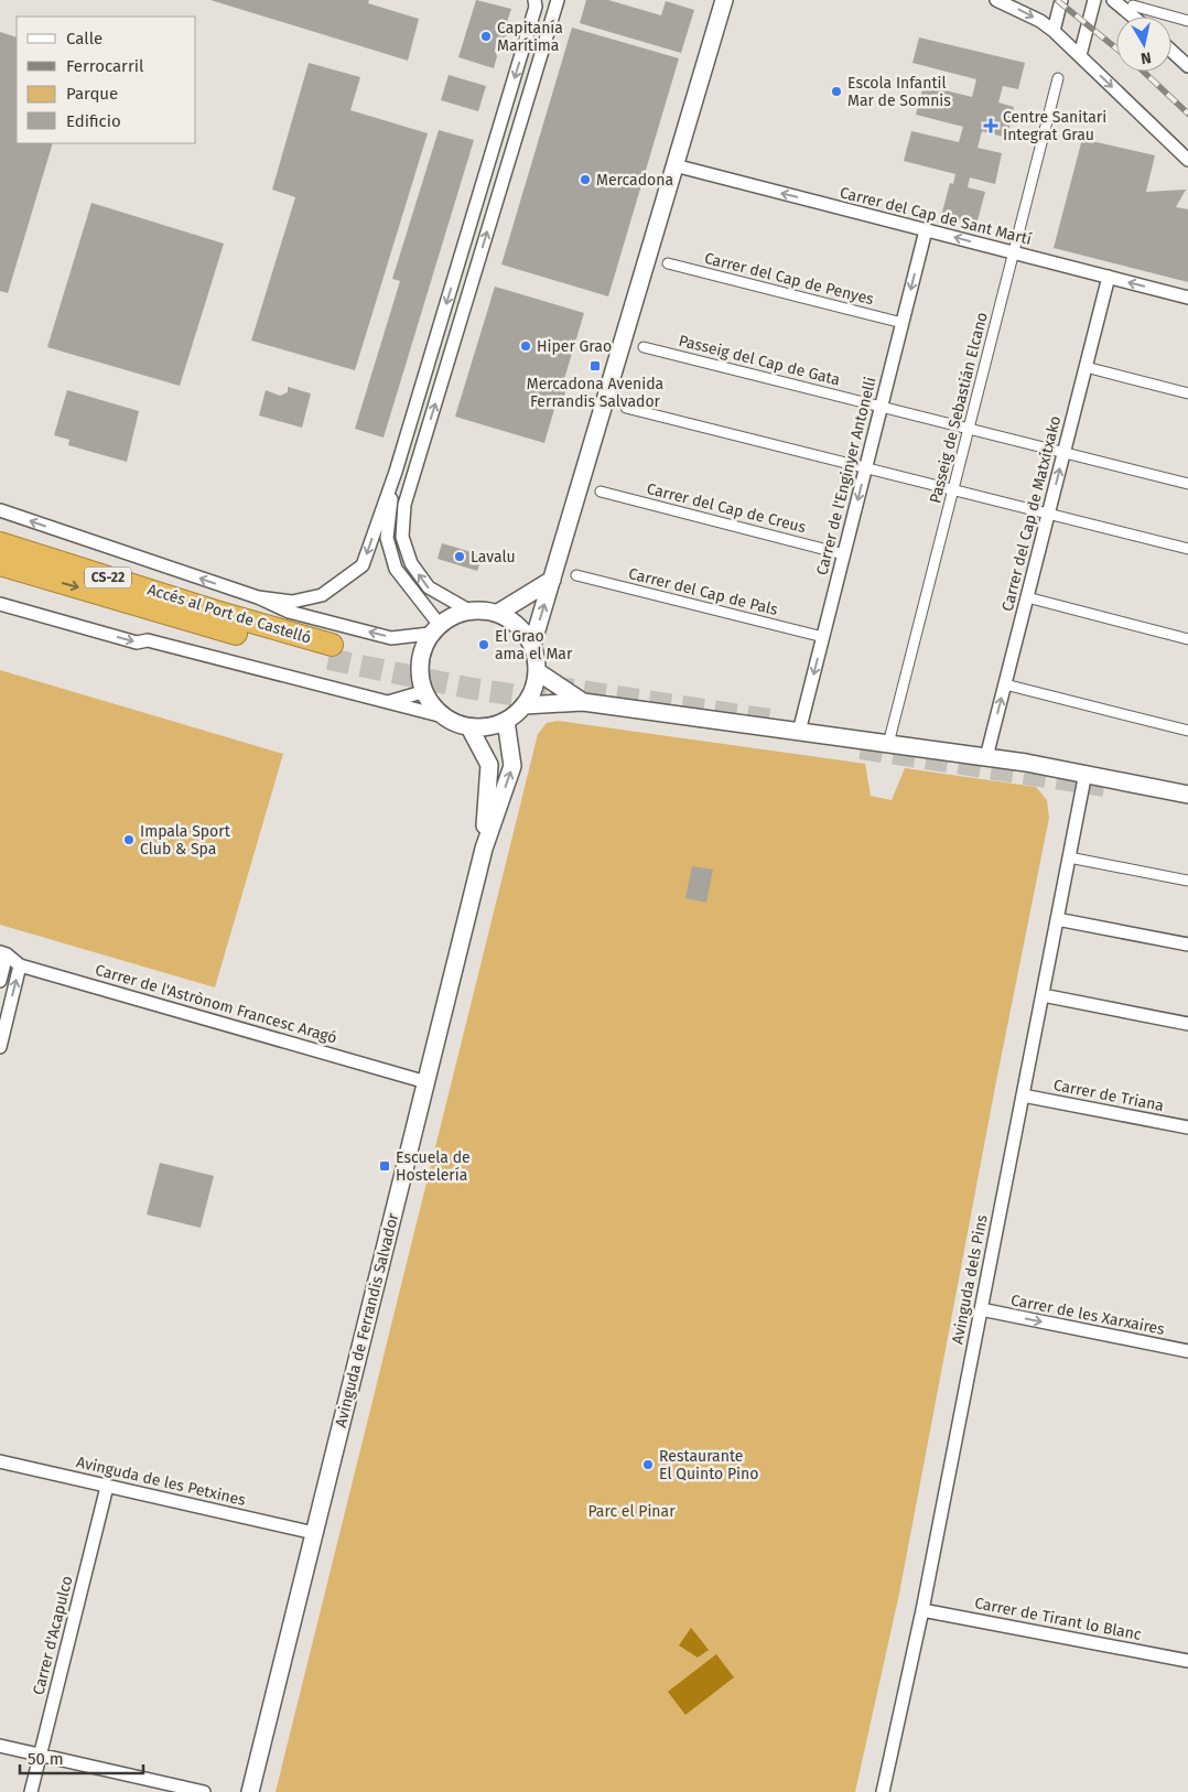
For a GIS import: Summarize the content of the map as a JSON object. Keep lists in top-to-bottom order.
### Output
{
  "streets": {
    "highway": ["CS-22", "Accés al Port de Castelló"],
    "street": [
      "Carrer del Cap de Sant Martí",
      "Carrer del Cap de Penyes",
      "Passeig del Cap de Gata",
      "Passeig de Sebastián Elcano",
      "Carrer de l'Enginyer Antonelli",
      "Carrer del Cap de Creus",
      "Carrer del Cap de Matxitxako",
      "Carrer del Cap de Pals",
      "Carrer de l'Astrònom Francesc Aragó",
      "Carrer de Triana",
      "Avinguda dels Pins",
      "Carrer de les Xarxaires",
      "Avinguda de Ferrandis Salvador",
      "Avinguda de les Petxines",
      "Carrer de Tirant lo Blanc",
      "Carrer d'Acapulco"
    ]
  },
  "crossings": [
    ["Carrer del Cap de Sant Martí", "Passeig de Sebastián Elcano"],
    ["Carrer del Cap de Sant Martí", "Carrer de l'Enginyer Antonelli"],
    ["Carrer del Cap de Sant Martí", "Carrer del Cap de Matxitxako"],
    ["Carrer del Cap de Penyes", "Carrer de l'Enginyer Antonelli"],
    ["Passeig del Cap de Gata", "Passeig de Sebastián Elcano"],
    ["Passeig del Cap de Gata", "Carrer de l'Enginyer Antonelli"],
    ["Passeig del Cap de Gata", "Carrer del Cap de Matxitxako"],
    ["Carrer de l'Enginyer Antonelli", "Carrer del Cap de Creus"],
    ["Carrer de l'Enginyer Antonelli", "Carrer del Cap de Pals"],
    ["Carrer de l'Astrònom Francesc Aragó", "Avinguda de Ferrandis Salvador"],
    ["Carrer de Triana", "Avinguda dels Pins"],
    ["Avinguda dels Pins", "Carrer de les Xarxaires"],
    ["Avinguda dels Pins", "Carrer de Tirant lo Blanc"],
    ["Avinguda de Ferrandis Salvador", "Avinguda de les Petxines"],
    ["Avinguda de les Petxines", "Carrer d'Acapulco"]
  ],
  "one_way": ["Carrer del Cap de Sant Martí", "Carrer de l'Enginyer Antonelli", "Carrer de les Xarxaires"],
  "parks": ["Parc el Pinar"],
  "places": {
    "other": [
      "Capitanía Marítima",
      "Escola Infantil Mar de Somnis",
      "Mercadona",
      "Hiper Grao",
      "Lavalu",
      "El Grao ama el Mar",
      "Impala Sport Club & Spa",
      "Restaurante El Quinto Pino"
    ],
    "health": ["Centre Sanitari Integrat Grau"],
    "transit": ["Mercadona Avenida Ferrandis Salvador", "Escuela de Hostelería"]
  },
  "legend": [
    "Calle",
    "Ferrocarril",
    "Parque",
    "Edificio"
  ],
  "scale_bar": "50 m",
  "north": "bottom"
}
